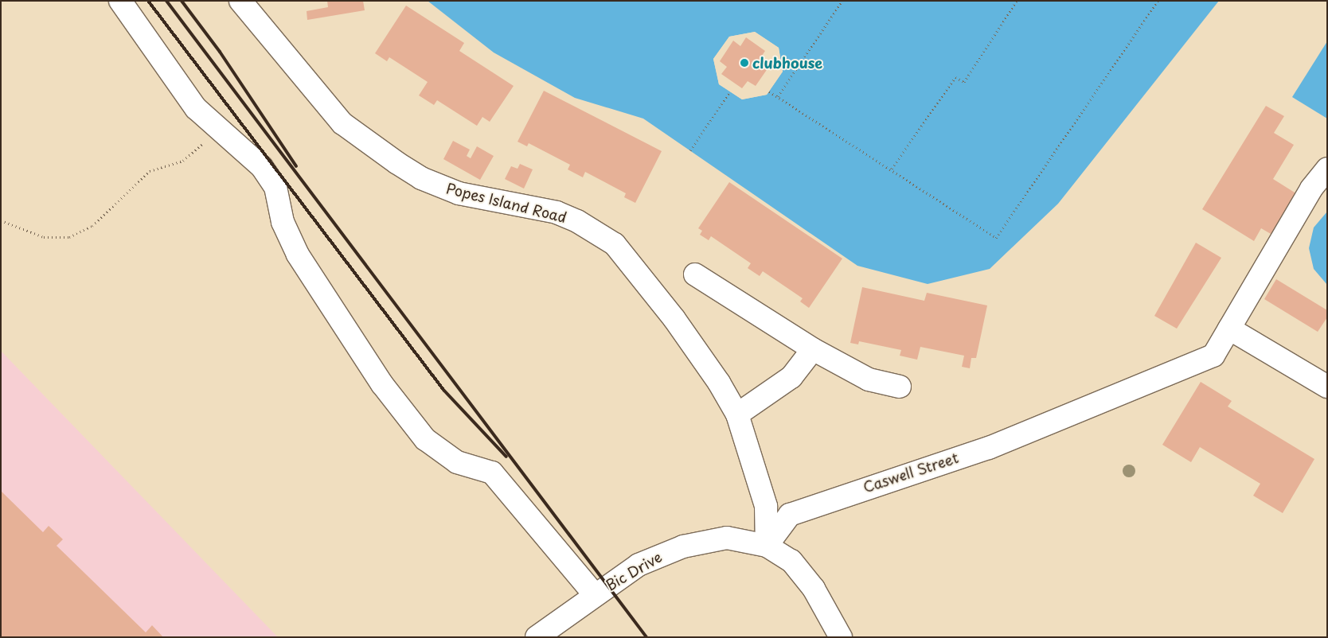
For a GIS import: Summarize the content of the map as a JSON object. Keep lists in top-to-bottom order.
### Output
{
  "streets": {
    "street": ["Popes Island Road", "Caswell Street", "Bic Drive"]
  },
  "crossings": [
    ["Popes Island Road", "Caswell Street"],
    ["Popes Island Road", "Bic Drive"],
    ["Caswell Street", "Bic Drive"]
  ],
  "places": ["clubhouse"]
}
